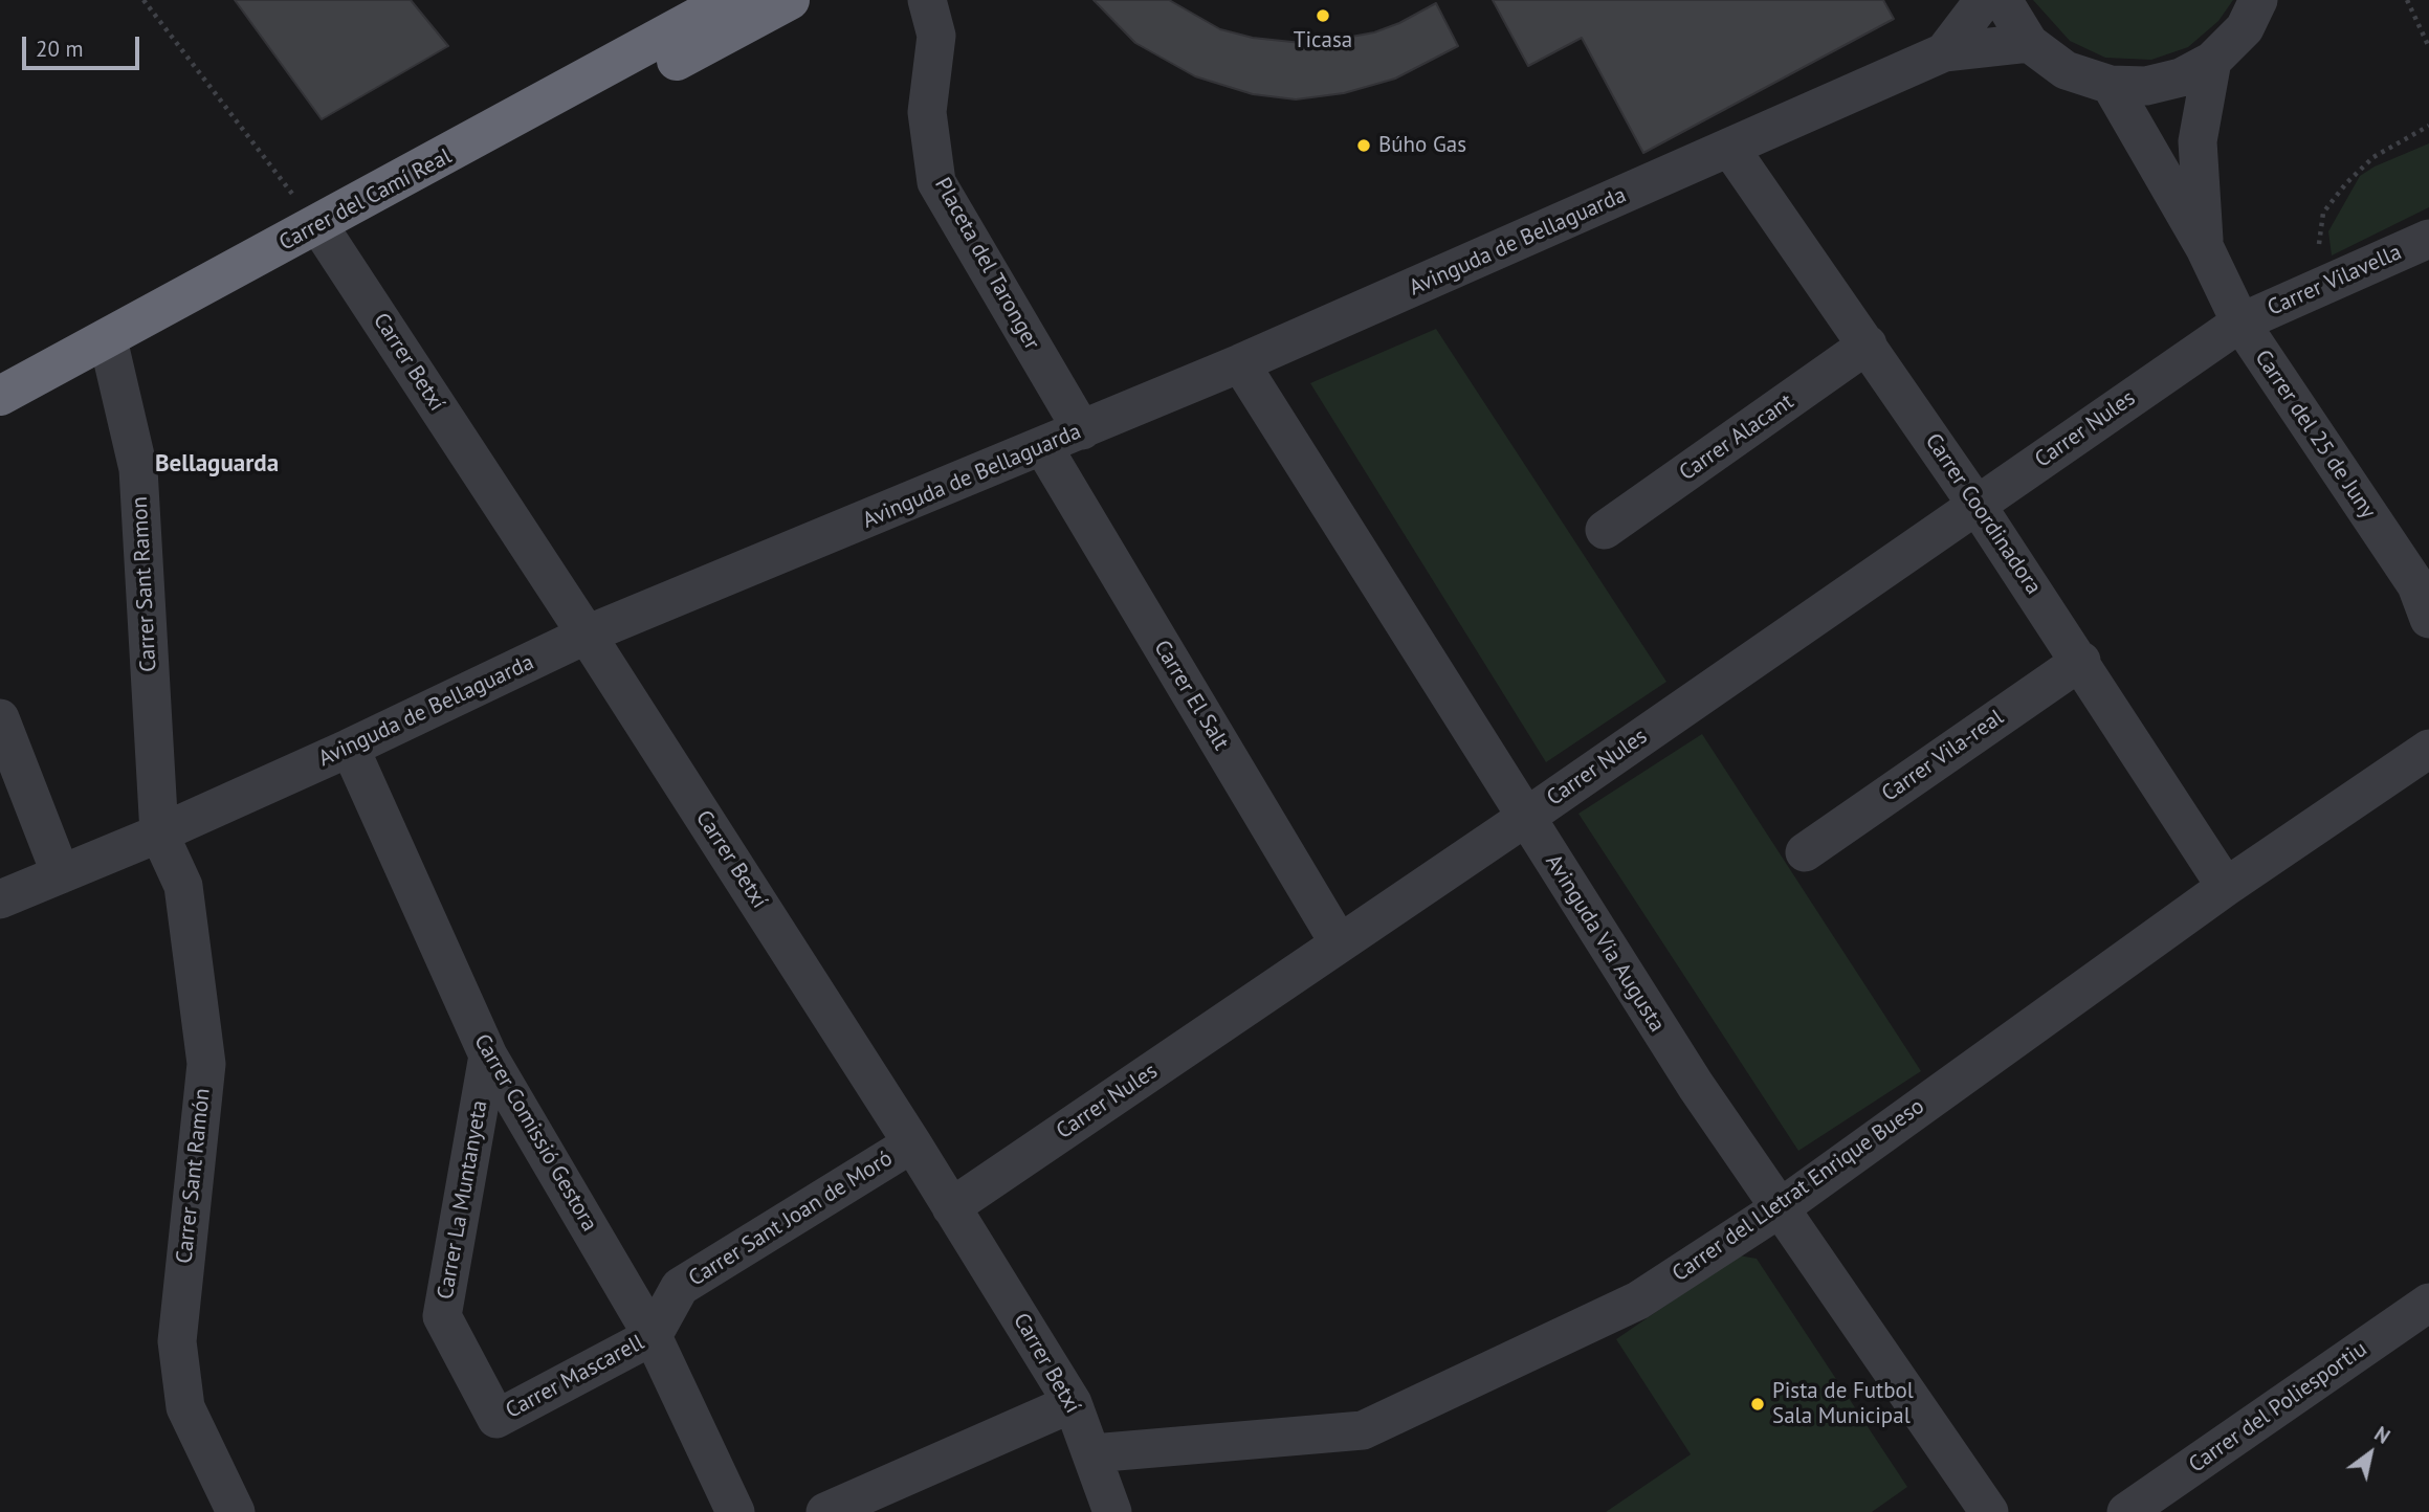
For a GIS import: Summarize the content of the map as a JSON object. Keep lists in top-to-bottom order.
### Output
{
  "streets": {
    "highway": ["Carrer del Camí Real"],
    "street": [
      "Avinguda de Bellaguarda",
      "Placeta del Taronger",
      "Carrer Vilavella",
      "Carrer Betxí",
      "Carrer Nules",
      "Carrer del 25 de Juny",
      "Carrer Alacant",
      "Carrer Coordinadora",
      "Carrer Sant Ramon",
      "Carrer El Salt",
      "Carrer Vila-real",
      "Avinguda Via Augusta",
      "Carrer Comissió Gestora",
      "Carrer Sant Ramón",
      "Carrer del Lletrat Enrique Bueso",
      "Carrer La Muntanyeta",
      "Carrer Sant Joan de Moró",
      "Carrer Mascarell",
      "Carrer del Poliesportiu"
    ]
  },
  "crossings": [
    ["Carrer del Camí Real", "Carrer Betxí"],
    ["Carrer del Camí Real", "Carrer Sant Ramon"],
    ["Avinguda de Bellaguarda", "Placeta del Taronger"],
    ["Avinguda de Bellaguarda", "Carrer Betxí"],
    ["Avinguda de Bellaguarda", "Carrer Coordinadora"],
    ["Avinguda de Bellaguarda", "Carrer Sant Ramon"],
    ["Avinguda de Bellaguarda", "Carrer El Salt"],
    ["Avinguda de Bellaguarda", "Avinguda Via Augusta"],
    ["Avinguda de Bellaguarda", "Carrer Comissió Gestora"],
    ["Avinguda de Bellaguarda", "Carrer Sant Ramón"],
    ["Carrer Vilavella", "Carrer Nules"],
    ["Carrer Vilavella", "Carrer del 25 de Juny"],
    ["Carrer Betxí", "Carrer Nules"],
    ["Carrer Betxí", "Carrer del Lletrat Enrique Bueso"],
    ["Carrer Betxí", "Carrer Sant Joan de Moró"],
    ["Carrer Nules", "Carrer del 25 de Juny"],
    ["Carrer Nules", "Carrer Coordinadora"],
    ["Carrer Nules", "Carrer El Salt"],
    ["Carrer Nules", "Avinguda Via Augusta"],
    ["Carrer Alacant", "Carrer Coordinadora"],
    ["Carrer Coordinadora", "Carrer Vila-real"],
    ["Carrer Coordinadora", "Carrer del Lletrat Enrique Bueso"],
    ["Carrer Sant Ramon", "Carrer Sant Ramón"],
    ["Avinguda Via Augusta", "Carrer del Lletrat Enrique Bueso"],
    ["Carrer Comissió Gestora", "Carrer La Muntanyeta"],
    ["Carrer Comissió Gestora", "Carrer Sant Joan de Moró"],
    ["Carrer Comissió Gestora", "Carrer Mascarell"],
    ["Carrer La Muntanyeta", "Carrer Mascarell"],
    ["Carrer Sant Joan de Moró", "Carrer Mascarell"]
  ],
  "districts": ["Bellaguarda"],
  "places": ["Ticasa", "Búho Gas", "Pista de Futbol Sala Municipal"],
  "scale_bar": "20 m",
  "north": "top right"
}
